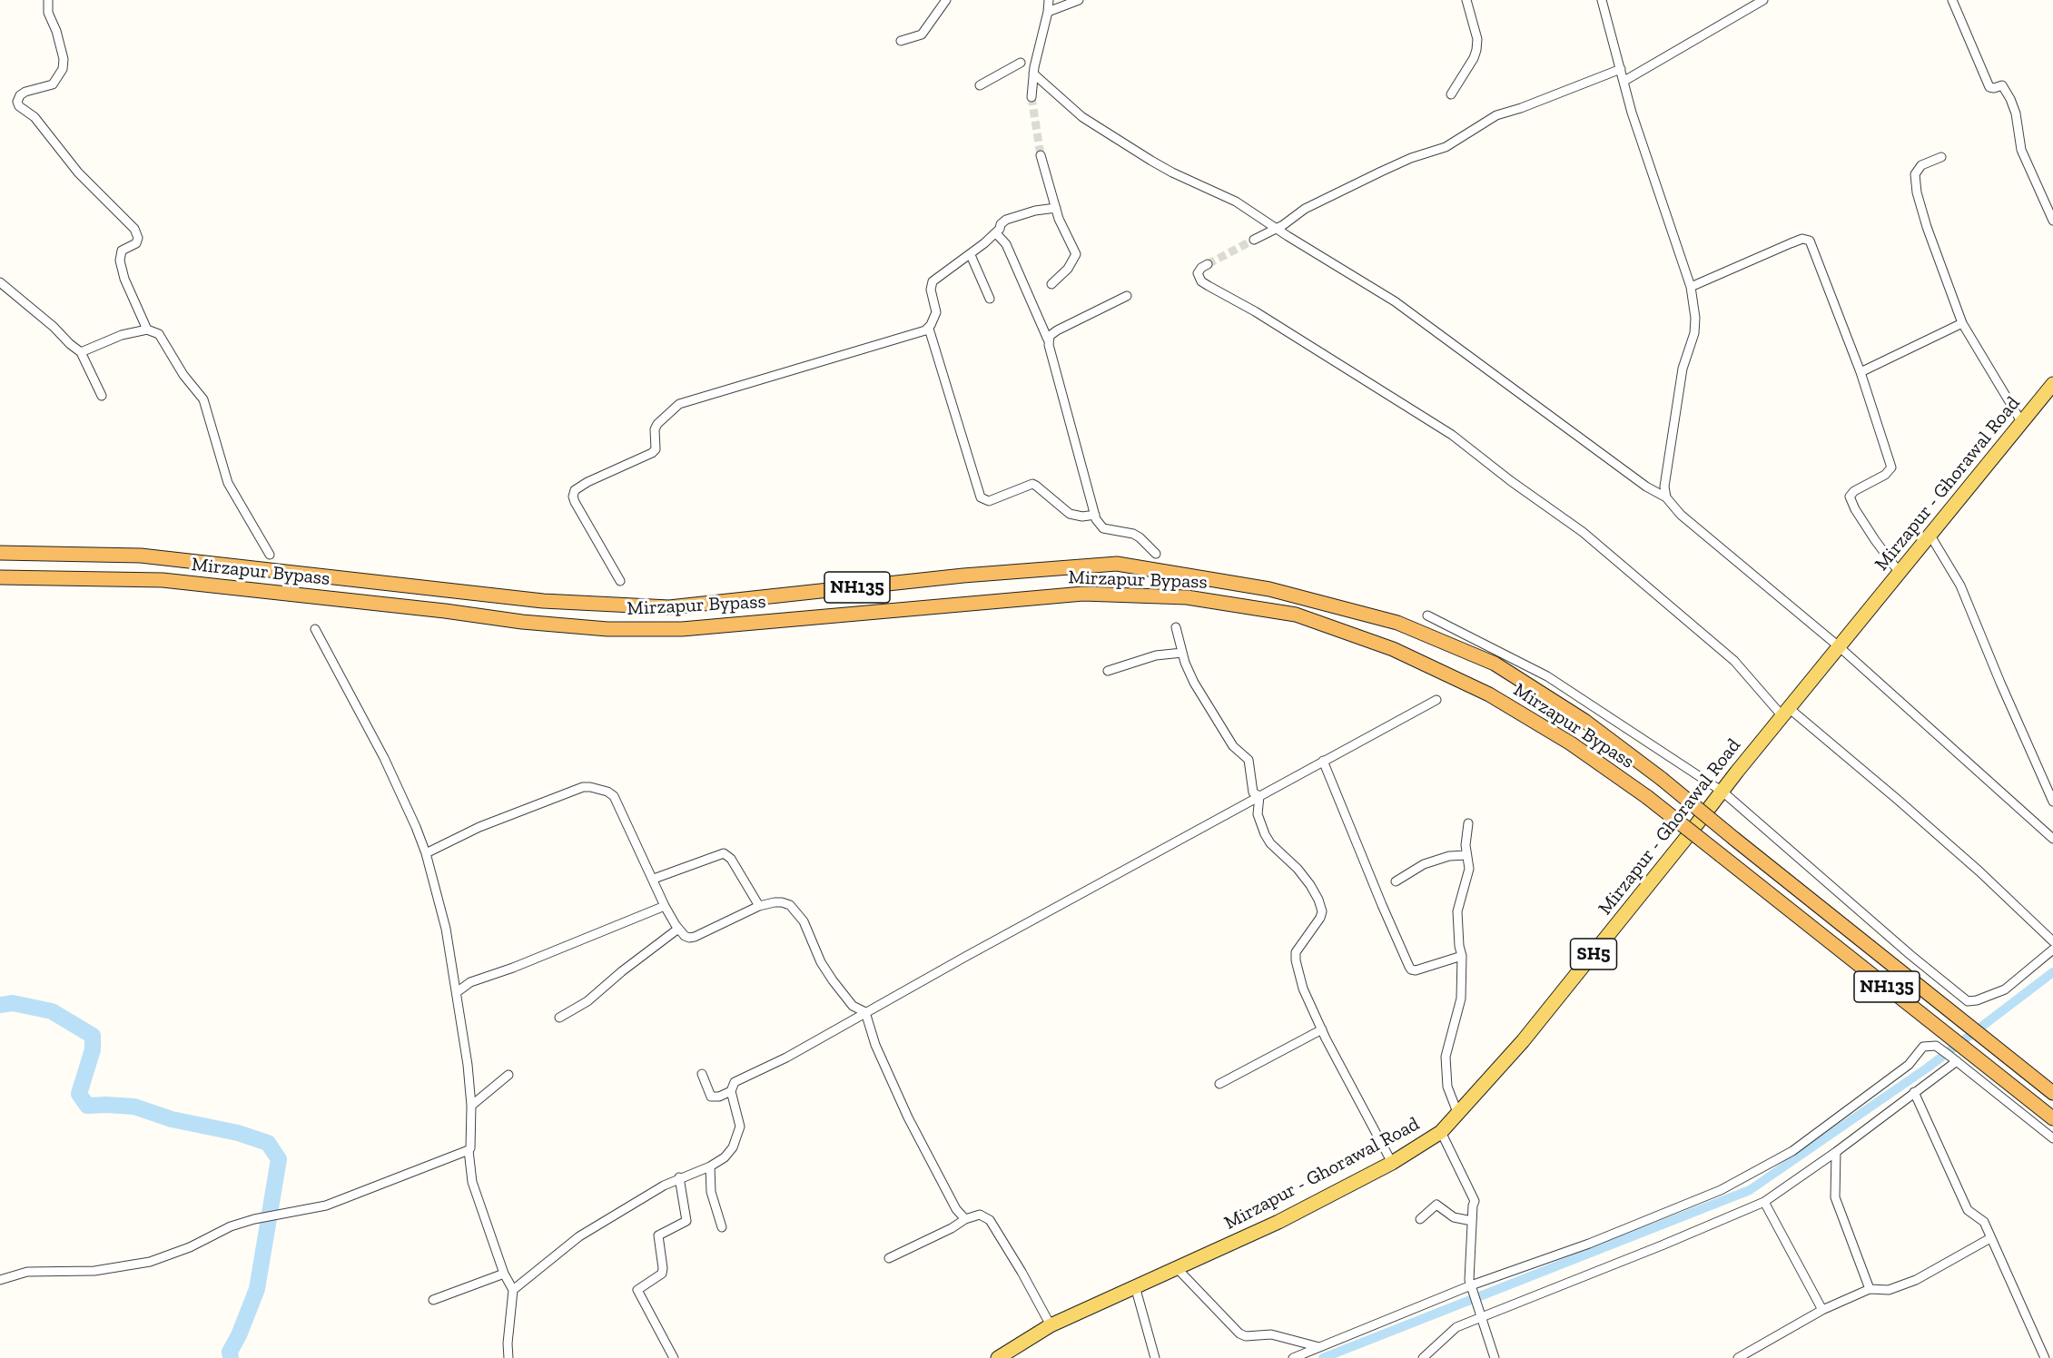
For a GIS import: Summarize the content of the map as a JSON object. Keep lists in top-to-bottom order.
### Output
{
  "streets": {
    "highway": ["Mirzapur Bypass", "NH135"],
    "main road": ["Mirzapur - Ghorawal Road", "SH5"]
  }
}
